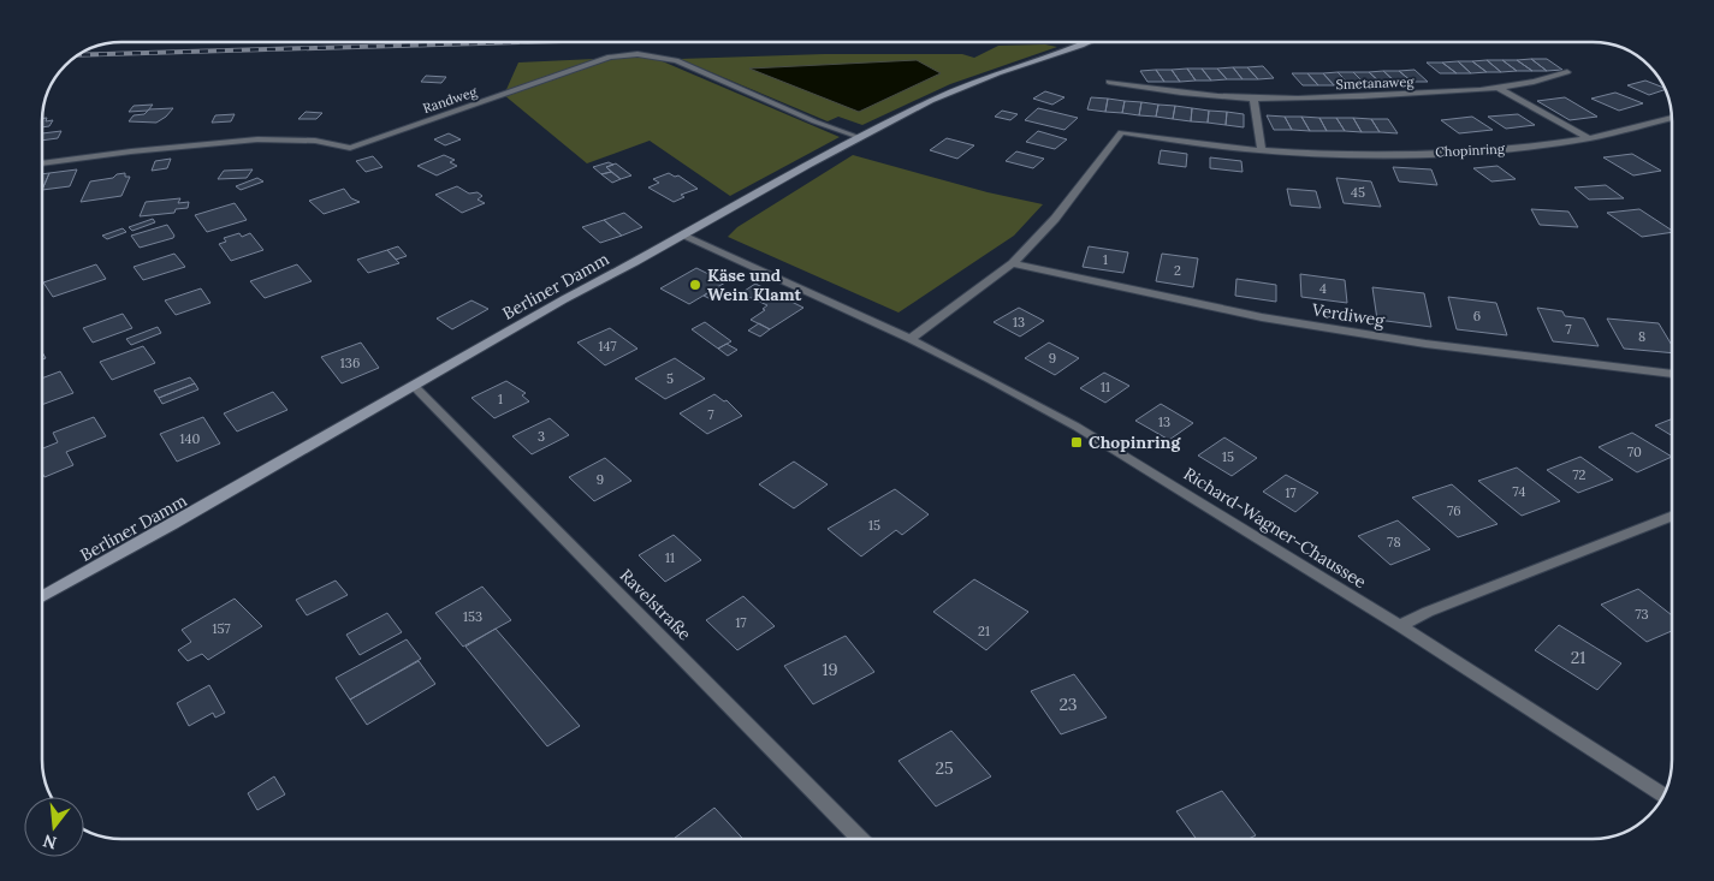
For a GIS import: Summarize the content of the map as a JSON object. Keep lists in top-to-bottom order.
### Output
{
  "streets": {
    "main road": ["Berliner Damm"],
    "street": [
      "Smetanaweg",
      "Randweg",
      "Chopinring",
      "Verdiweg",
      "Richard-Wagner-Chaussee",
      "Ravelstraße"
    ]
  },
  "crossings": [
    ["Randweg", "Berliner Damm"],
    ["Chopinring", "Verdiweg"],
    ["Chopinring", "Richard-Wagner-Chaussee"],
    ["Berliner Damm", "Richard-Wagner-Chaussee"],
    ["Berliner Damm", "Ravelstraße"]
  ],
  "places": {
    "other": ["Käse und Wein Klamt"],
    "transit": ["Chopinring"]
  },
  "house_numbers": [
    "45",
    "1",
    "2",
    "4",
    "6",
    "13",
    "7",
    "8",
    "147",
    "9",
    "136",
    "5",
    "11",
    "1",
    "7",
    "13",
    "3",
    "140",
    "70",
    "15",
    "72",
    "9",
    "74",
    "17",
    "76",
    "15",
    "78",
    "11",
    "73",
    "153",
    "17",
    "157",
    "21",
    "21",
    "19",
    "23",
    "25"
  ],
  "north": "bottom"
}
